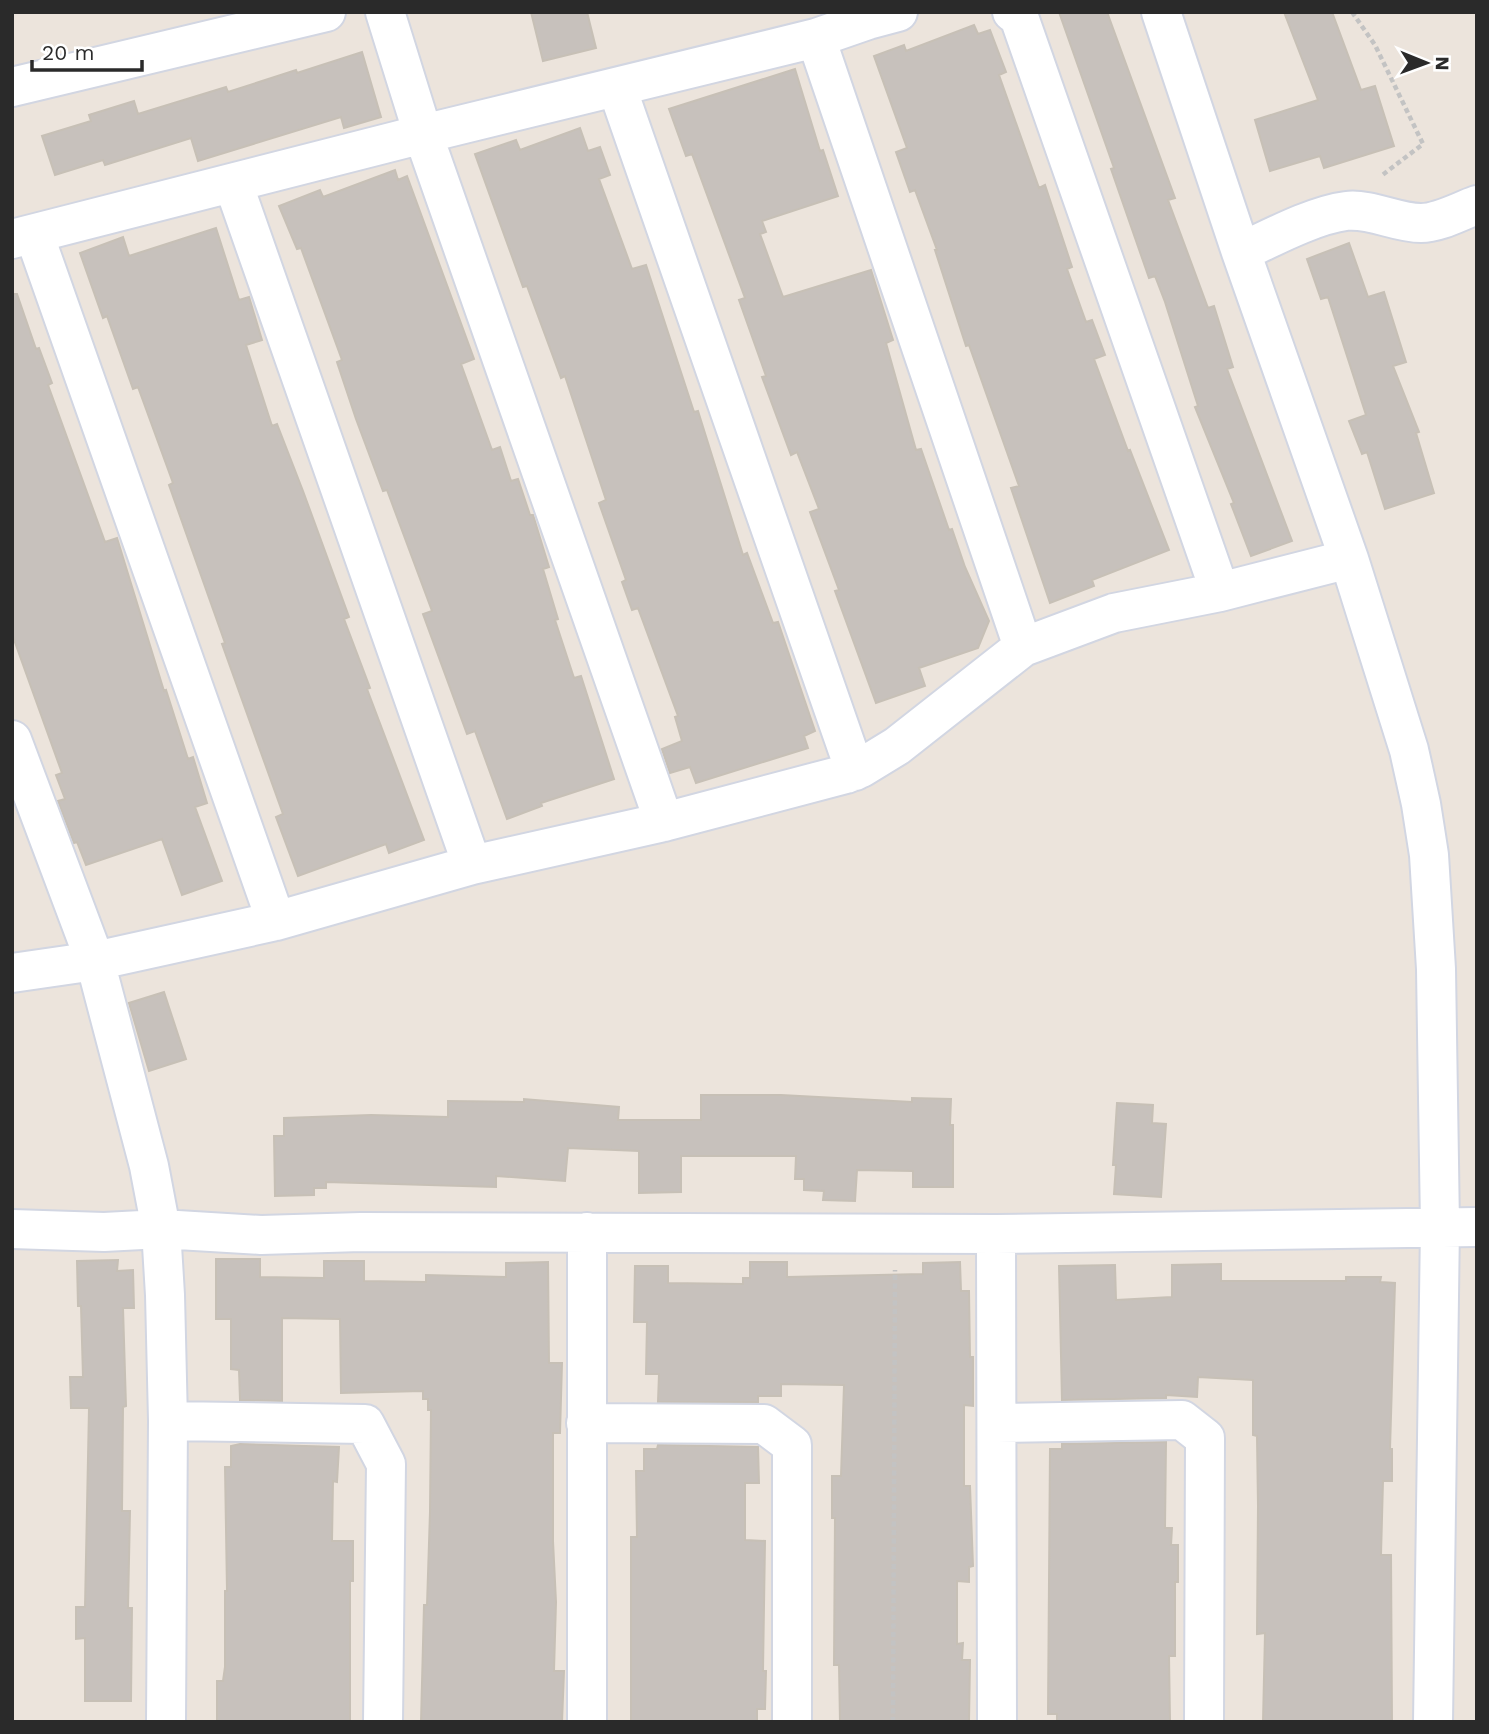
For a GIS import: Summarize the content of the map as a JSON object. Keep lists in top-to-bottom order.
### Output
{
  "scale_bar": "20 m",
  "north": "right"
}
